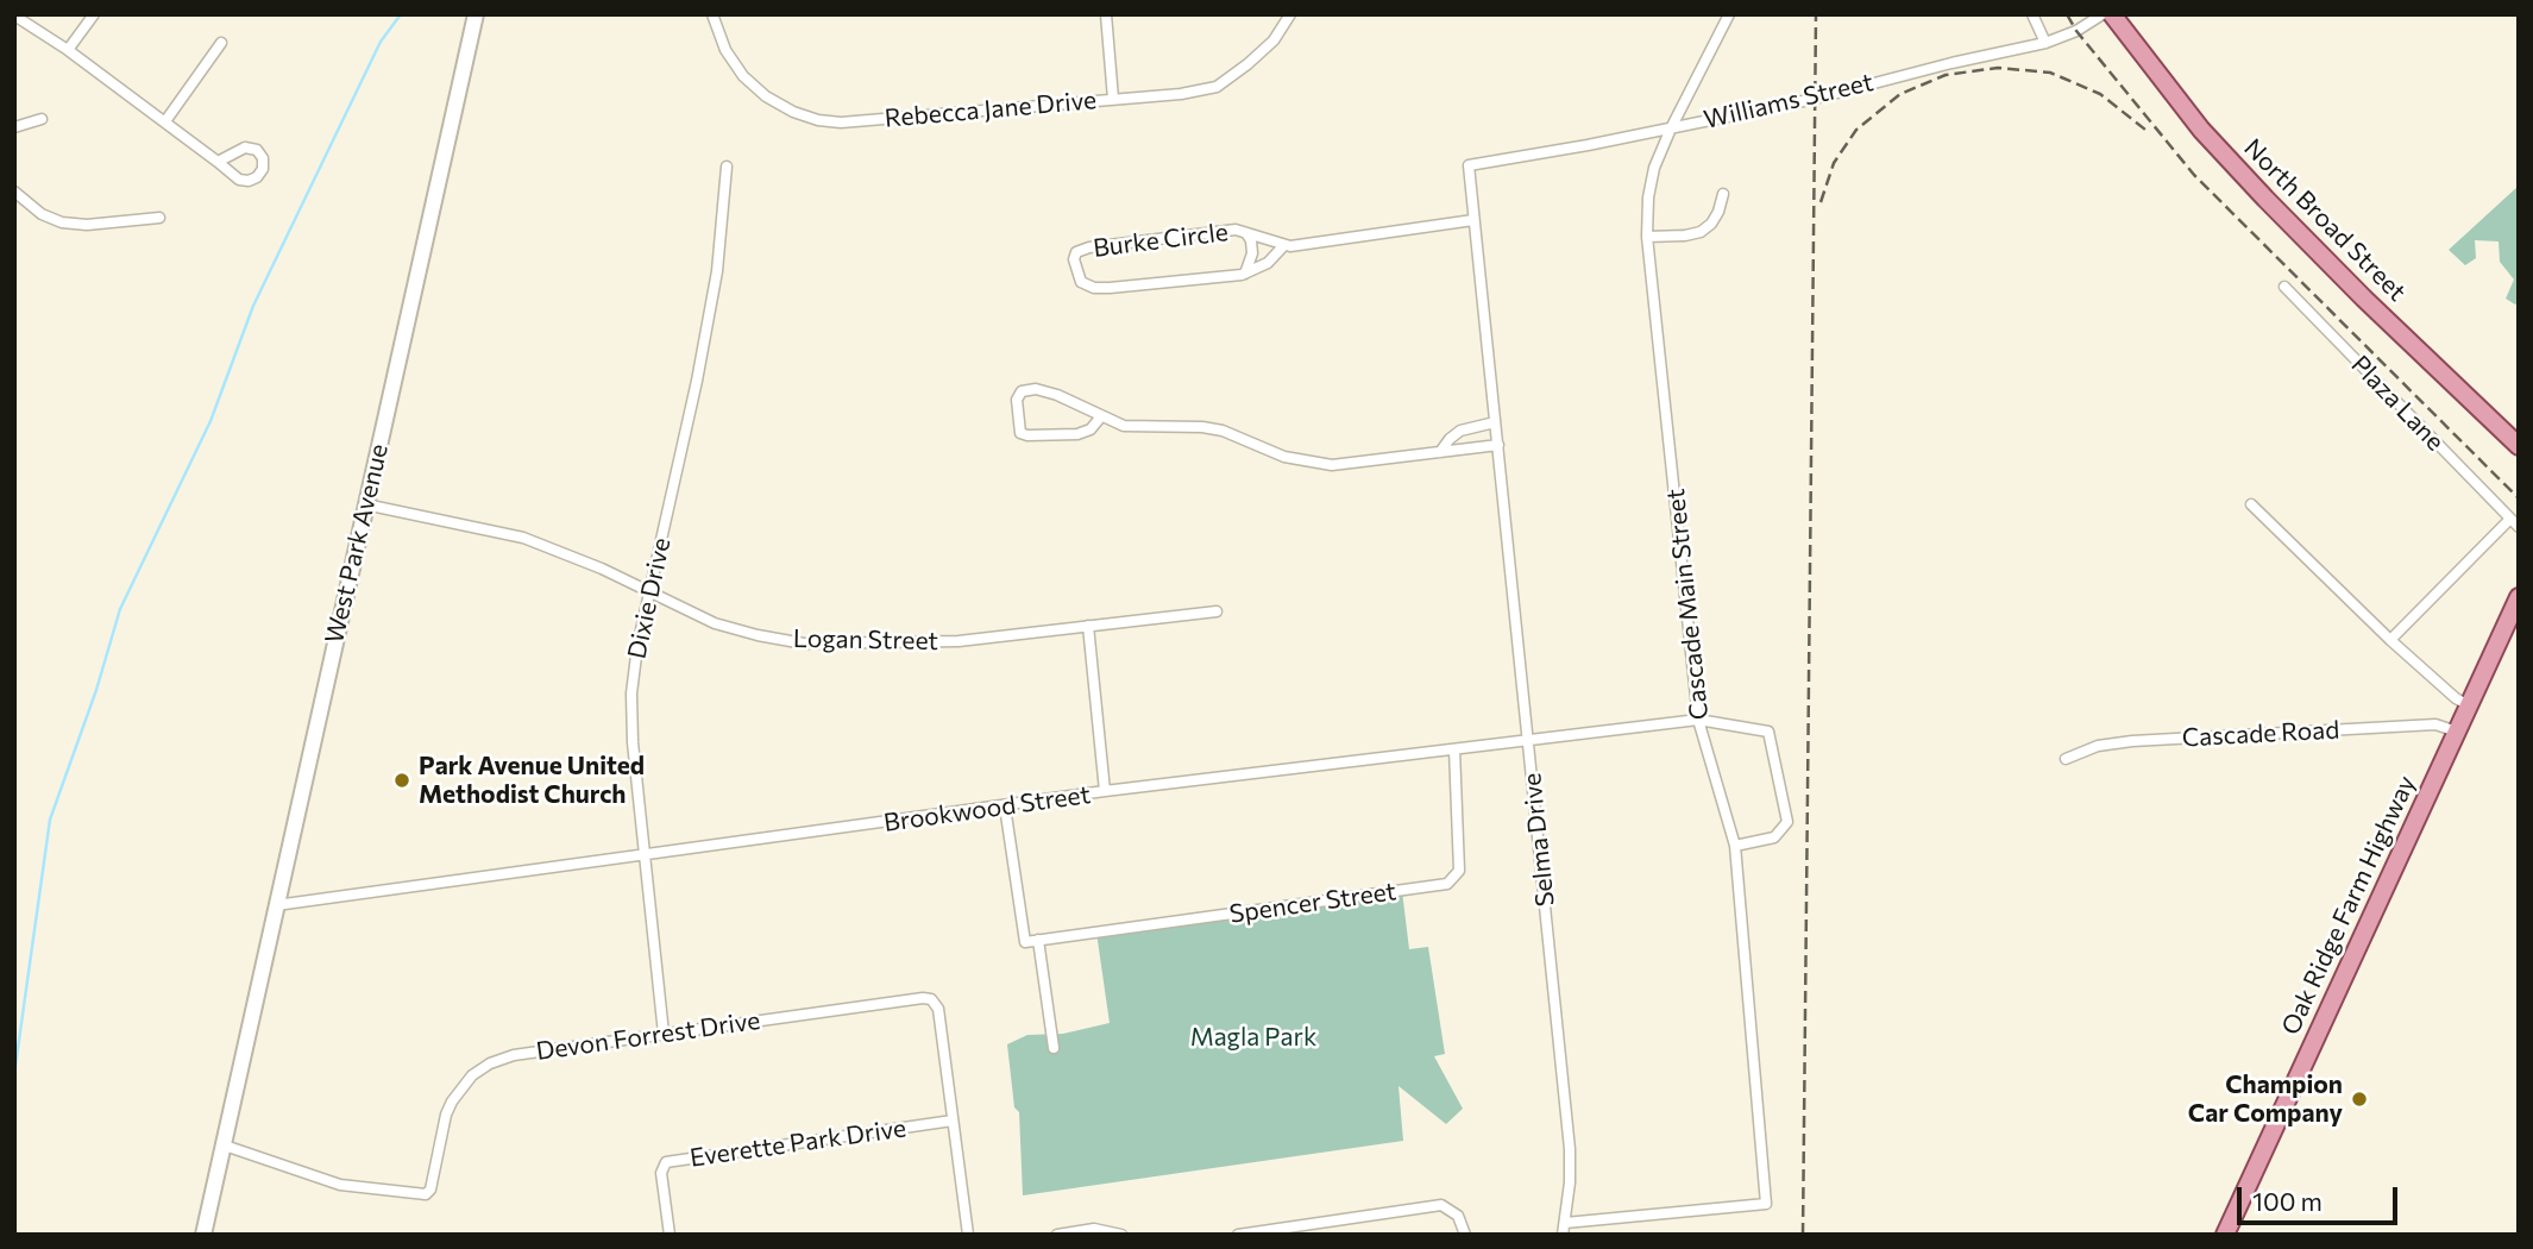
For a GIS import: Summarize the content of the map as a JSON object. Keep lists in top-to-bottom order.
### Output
{
  "streets": {
    "main road": ["North Broad Street", "West Park Avenue", "Oak Ridge Farm Highway"],
    "street": [
      "Williams Street",
      "Rebecca Jane Drive",
      "Burke Circle",
      "Plaza Lane",
      "Dixie Drive",
      "Cascade Main Street",
      "Logan Street",
      "Cascade Road",
      "Brookwood Street",
      "Selma Drive",
      "Spencer Street",
      "Devon Forrest Drive",
      "Everette Park Drive"
    ]
  },
  "crossings": [
    ["Williams Street", "Cascade Main Street"],
    ["Williams Street", "Selma Drive"],
    ["Burke Circle", "Selma Drive"],
    ["West Park Avenue", "Logan Street"],
    ["West Park Avenue", "Brookwood Street"],
    ["West Park Avenue", "Devon Forrest Drive"],
    ["Dixie Drive", "Logan Street"],
    ["Dixie Drive", "Brookwood Street"],
    ["Dixie Drive", "Devon Forrest Drive"],
    ["Cascade Main Street", "Brookwood Street"],
    ["Cascade Main Street", "Selma Drive"],
    ["Cascade Road", "Oak Ridge Farm Highway"],
    ["Brookwood Street", "Selma Drive"],
    ["Brookwood Street", "Spencer Street"],
    ["Devon Forrest Drive", "Everette Park Drive"]
  ],
  "parks": ["Magla Park"],
  "places": ["Park Avenue United Methodist Church", "Champion Car Company"],
  "scale_bar": "100 m"
}
